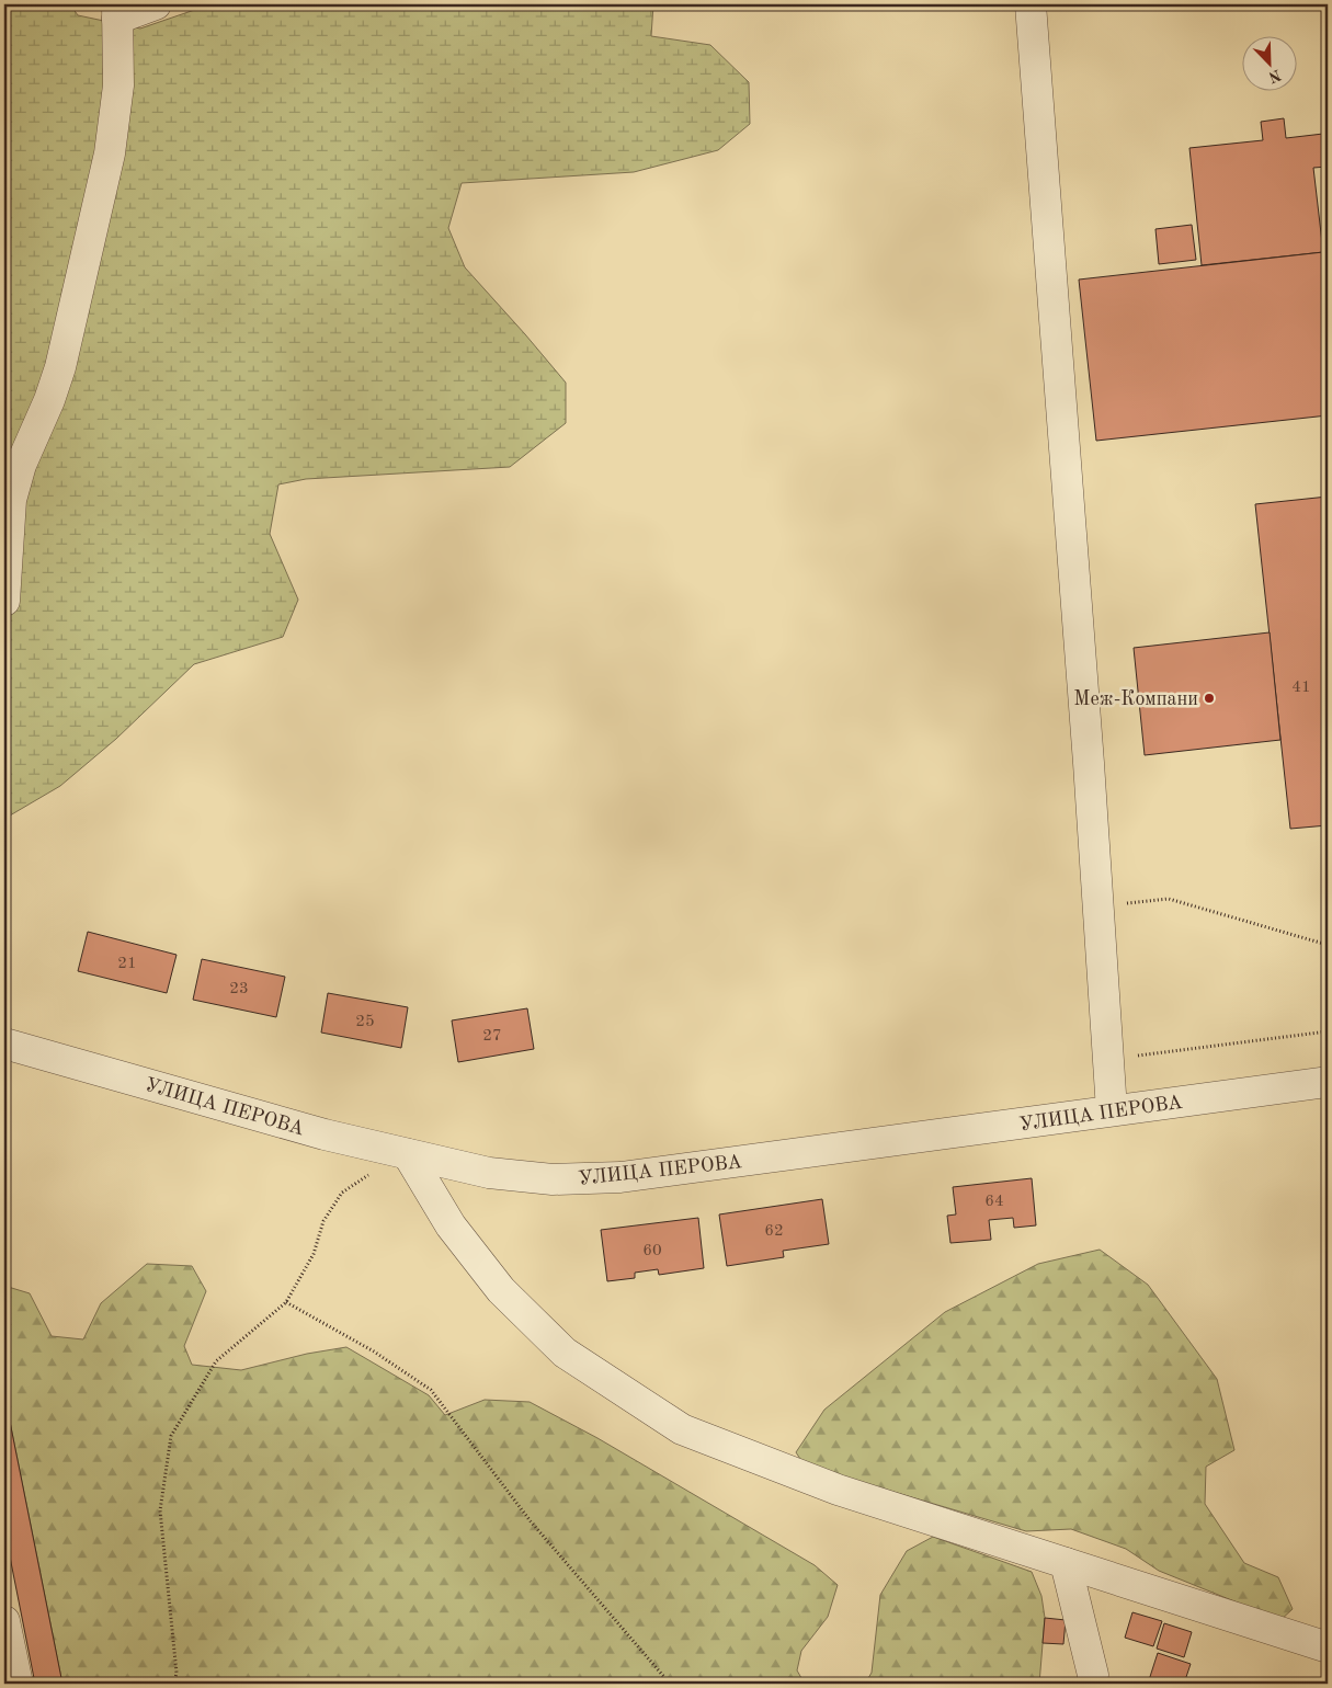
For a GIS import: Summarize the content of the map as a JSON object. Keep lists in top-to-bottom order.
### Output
{
  "streets": {
    "street": ["УЛИЦА ПЕРОВА"]
  },
  "places": ["Меж-Компани"],
  "house_numbers": [
    "41",
    "21",
    "23",
    "25",
    "27",
    "64",
    "62",
    "60"
  ],
  "north": "bottom right"
}
